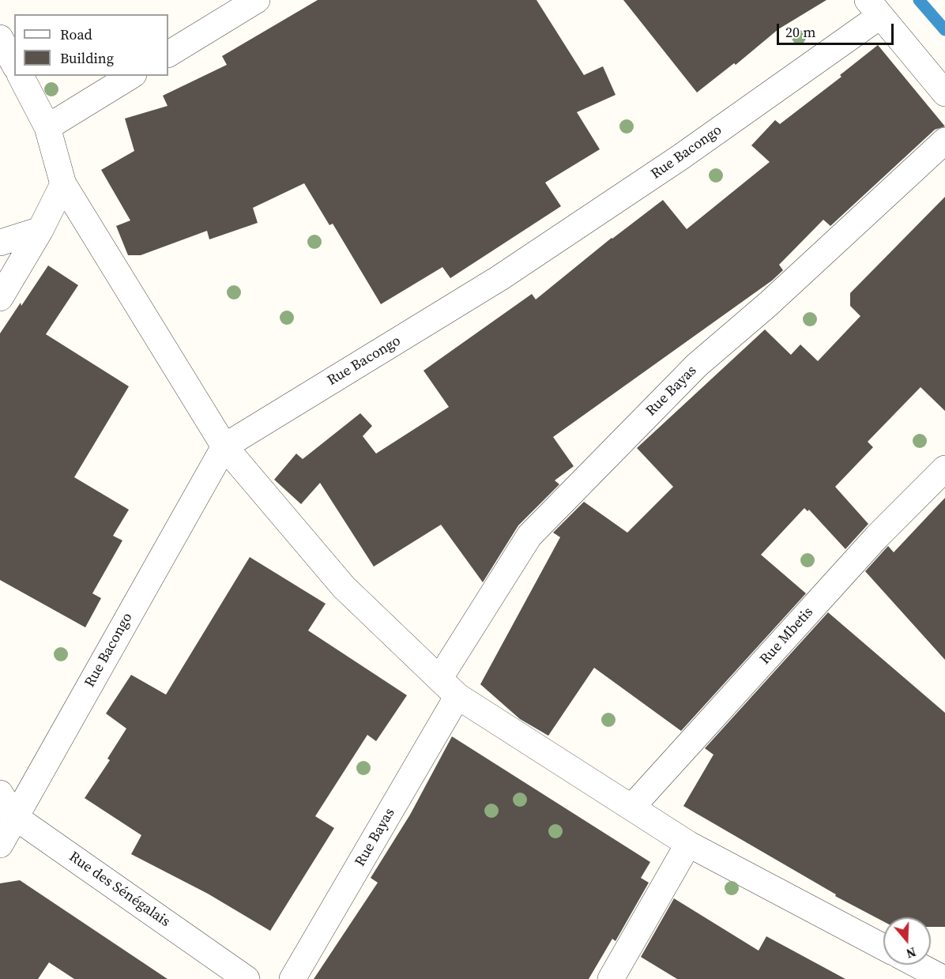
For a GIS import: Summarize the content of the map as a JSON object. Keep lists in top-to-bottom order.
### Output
{
  "streets": {
    "street": [
      "Rue Bacongo",
      "Rue Bayas",
      "Rue Mbetis",
      "Rue des Sénégalais"
    ]
  },
  "crossings": [
    ["Rue Bacongo", "Rue des Sénégalais"]
  ],
  "legend": ["Road", "Building"],
  "scale_bar": "20 m",
  "north": "bottom"
}
